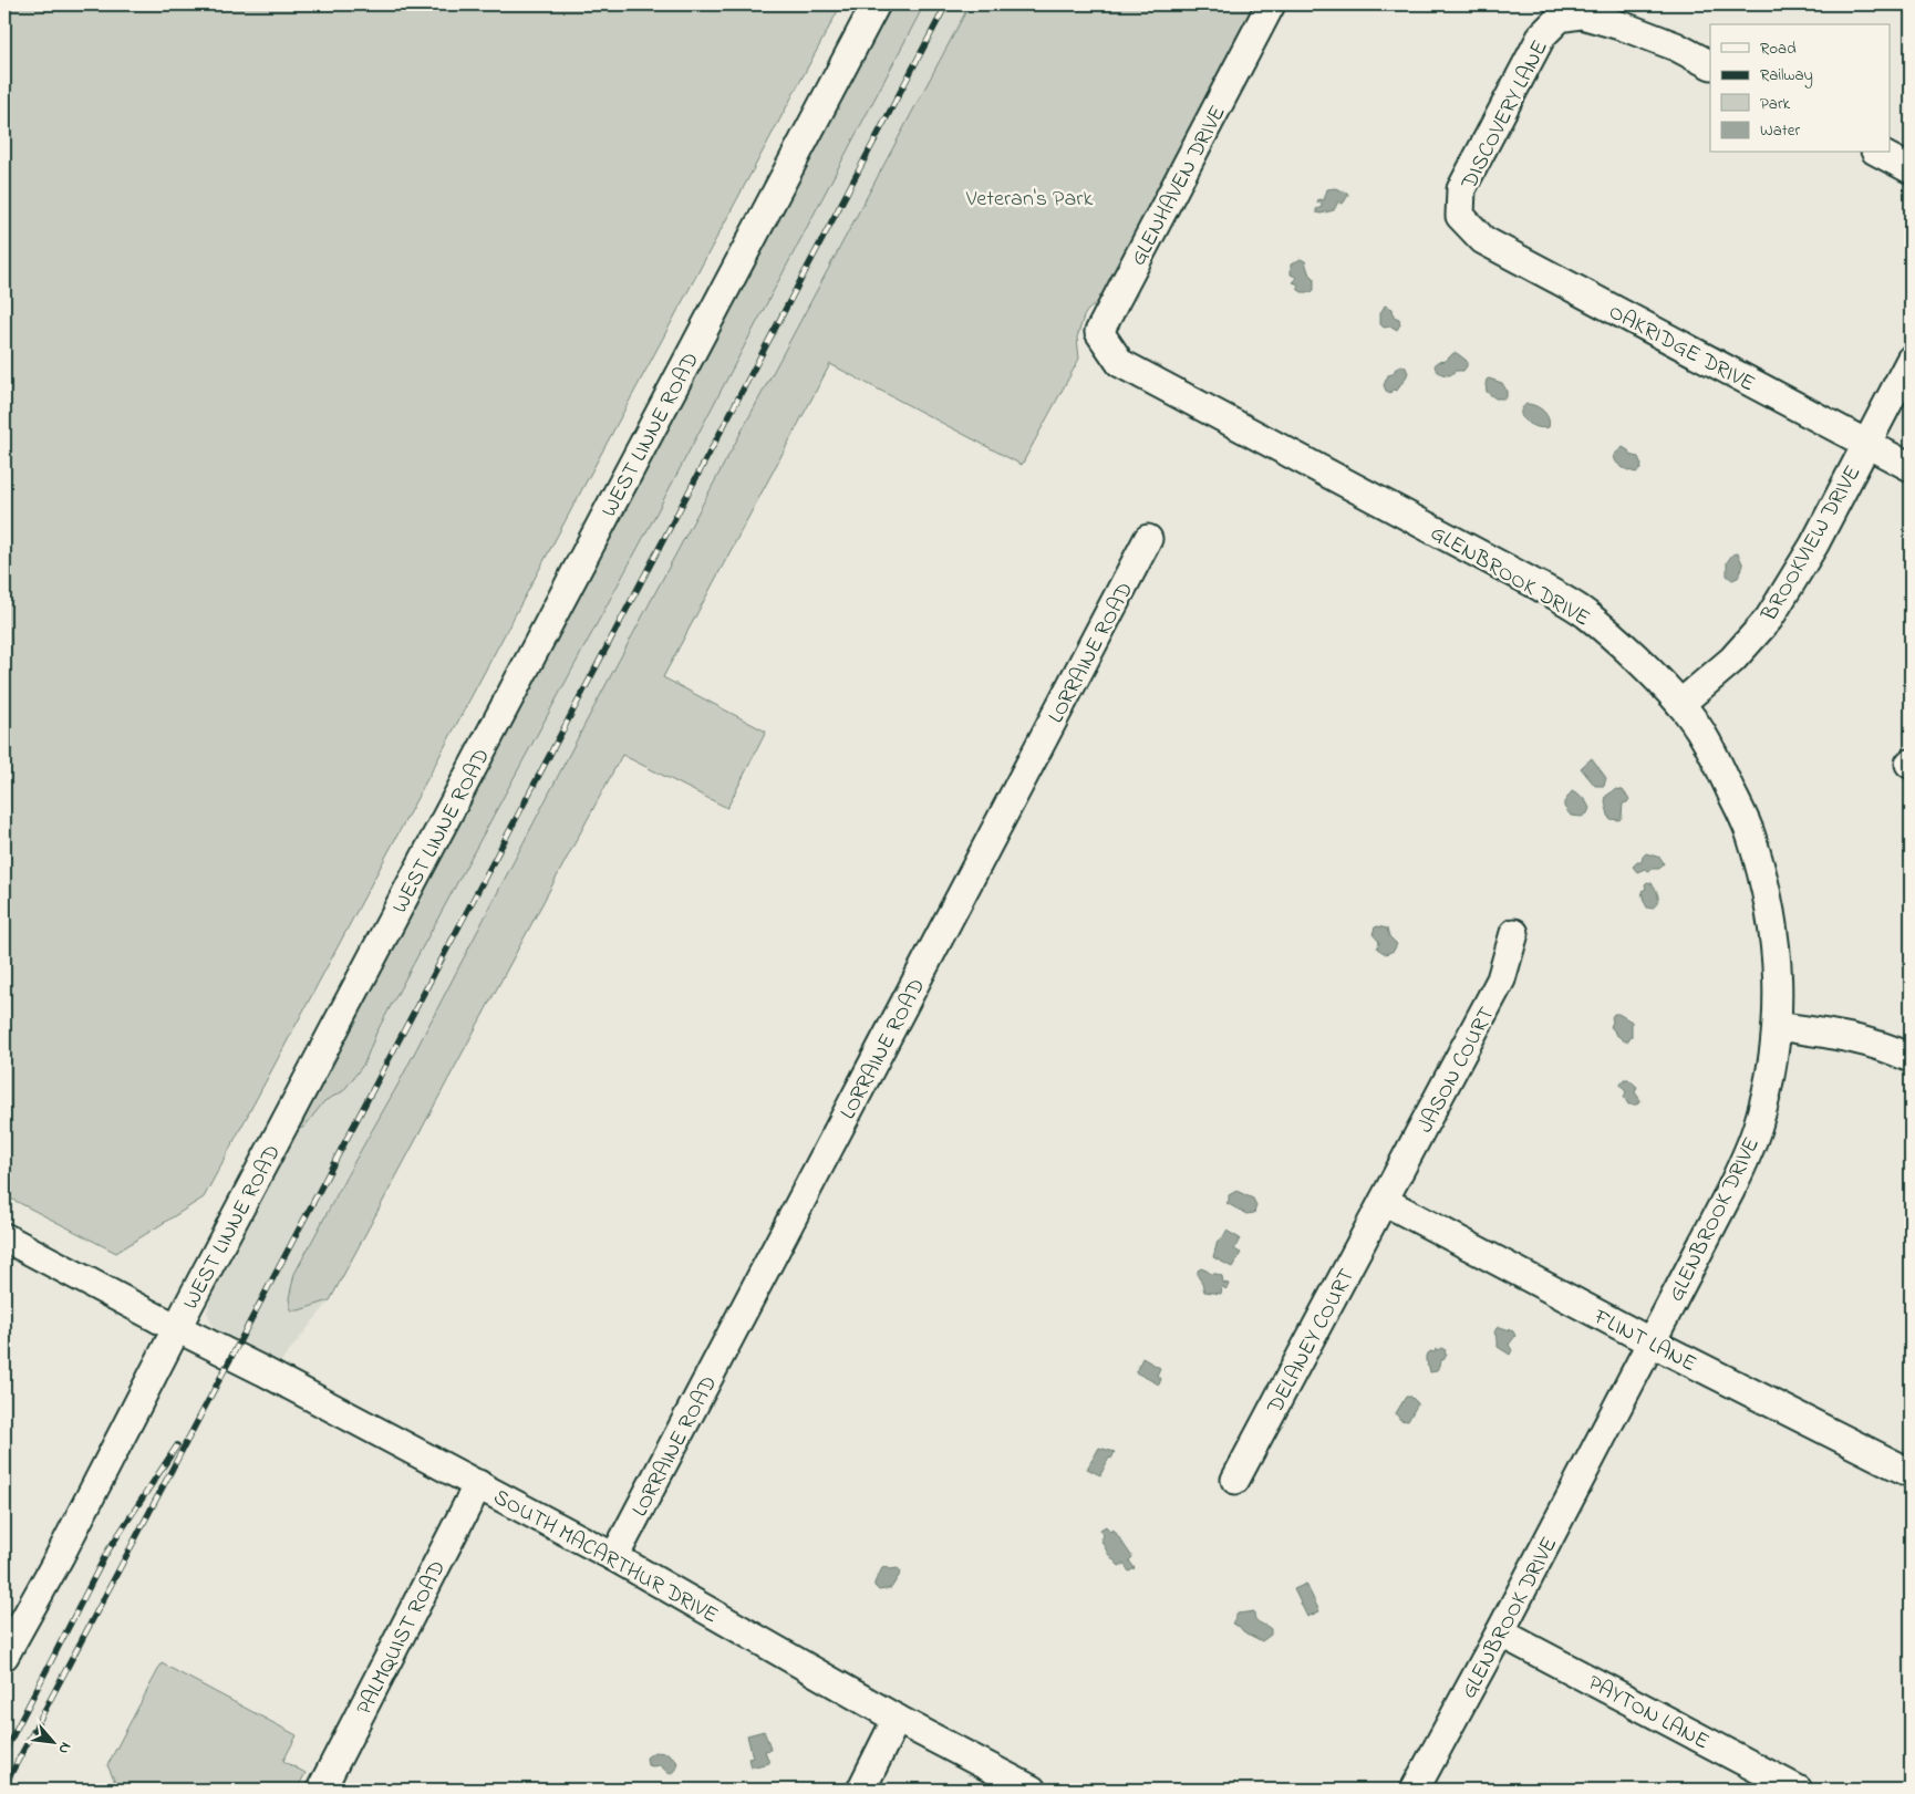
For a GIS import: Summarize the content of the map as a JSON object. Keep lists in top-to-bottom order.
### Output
{
  "streets": {
    "street": [
      "DISCOVERY LANE",
      "GLENHAVEN DRIVE",
      "OAKRIDGE DRIVE",
      "WEST LINNE ROAD",
      "BROOKVIEW DRIVE",
      "GLENBROOK DRIVE",
      "LORRAINE ROAD",
      "JASON COURT",
      "FLINT LANE",
      "DELANEY COURT",
      "SOUTH MACARTHUR DRIVE",
      "PALMQUIST ROAD",
      "PAYTON LANE"
    ]
  },
  "crossings": [
    ["DISCOVERY LANE", "OAKRIDGE DRIVE"],
    ["GLENHAVEN DRIVE", "GLENBROOK DRIVE"],
    ["OAKRIDGE DRIVE", "BROOKVIEW DRIVE"],
    ["WEST LINNE ROAD", "SOUTH MACARTHUR DRIVE"],
    ["BROOKVIEW DRIVE", "GLENBROOK DRIVE"],
    ["GLENBROOK DRIVE", "FLINT LANE"],
    ["GLENBROOK DRIVE", "PAYTON LANE"],
    ["LORRAINE ROAD", "SOUTH MACARTHUR DRIVE"],
    ["JASON COURT", "FLINT LANE"],
    ["JASON COURT", "DELANEY COURT"],
    ["FLINT LANE", "DELANEY COURT"],
    ["SOUTH MACARTHUR DRIVE", "PALMQUIST ROAD"]
  ],
  "parks": ["Veteran's Park"],
  "legend": [
    "Road",
    "Railway",
    "Park",
    "Water"
  ],
  "north": "bottom right"
}
